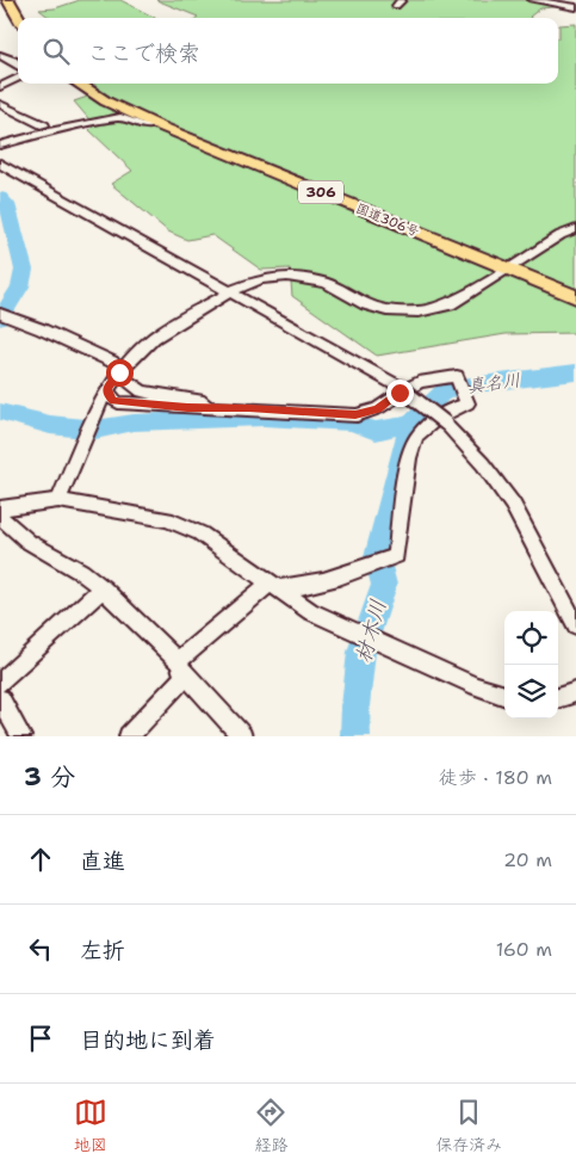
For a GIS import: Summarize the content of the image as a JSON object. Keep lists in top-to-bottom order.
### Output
{
  "streets": {
    "highway": ["306", "国道306号"]
  },
  "water": ["真名川", "材木川"],
  "page": {
    "search": "ここで検索",
    "heading": ["3 分", "徒歩 · 180 m"],
    "list": [
      ["直進", "20 m"],
      ["左折", "160 m"],
      "目的地に到着"
    ],
    "nav": ["地図", "経路", "保存済み"]
  }
}
